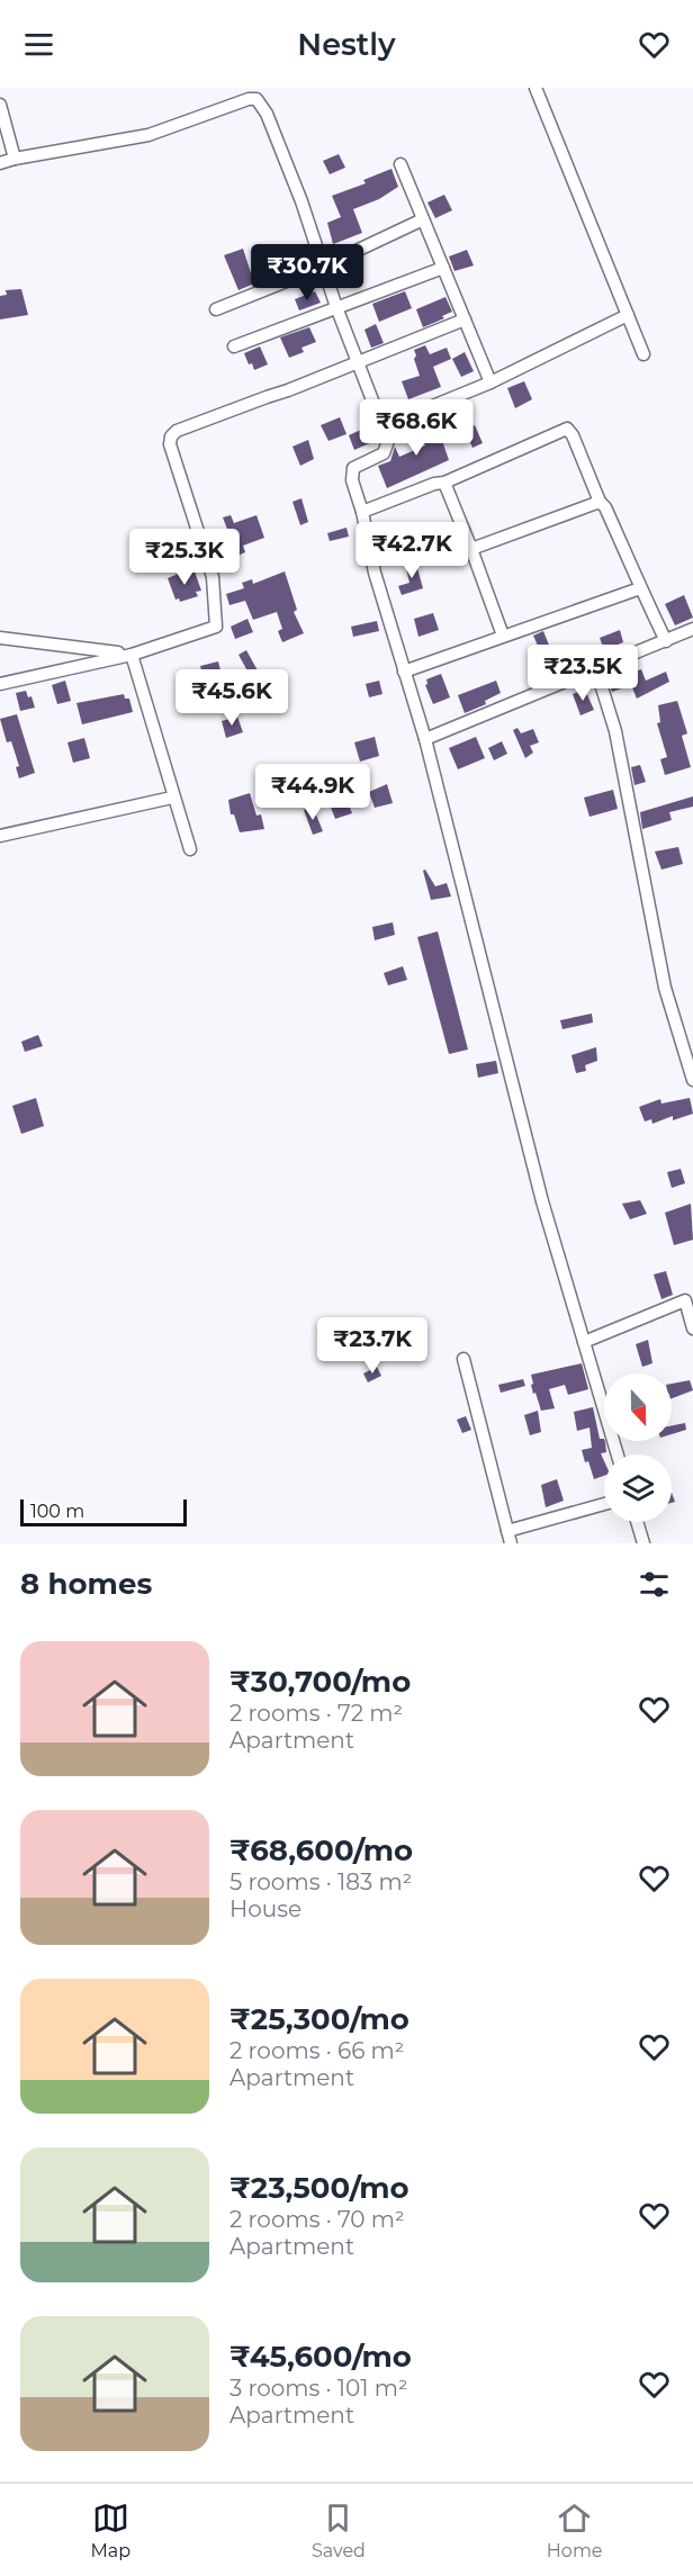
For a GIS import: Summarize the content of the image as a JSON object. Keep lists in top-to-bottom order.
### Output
{
  "scale_bar": "100 m",
  "north": "bottom",
  "page": {
    "header": "Nestly",
    "price": [
      "₹30.7K",
      "₹68.6K",
      "₹42.7K",
      "₹25.3K",
      "₹23.5K",
      "₹45.6K",
      "₹44.9K",
      "₹23.7K"
    ],
    "scale": "100 m",
    "heading": "8 homes",
    "list": [
      {
        "name": "₹30,700/mo",
        "note": "2 rooms · 72 m² · Apartment"
      },
      {
        "name": "₹68,600/mo",
        "note": "5 rooms · 183 m² · House"
      },
      {
        "name": "₹25,300/mo",
        "note": "2 rooms · 66 m² · Apartment"
      },
      {
        "name": "₹23,500/mo",
        "note": "2 rooms · 70 m² · Apartment"
      },
      {
        "name": "₹45,600/mo",
        "note": "3 rooms · 101 m² · Apartment"
      }
    ],
    "tabs": ["Map", "Saved", "Home"]
  }
}
